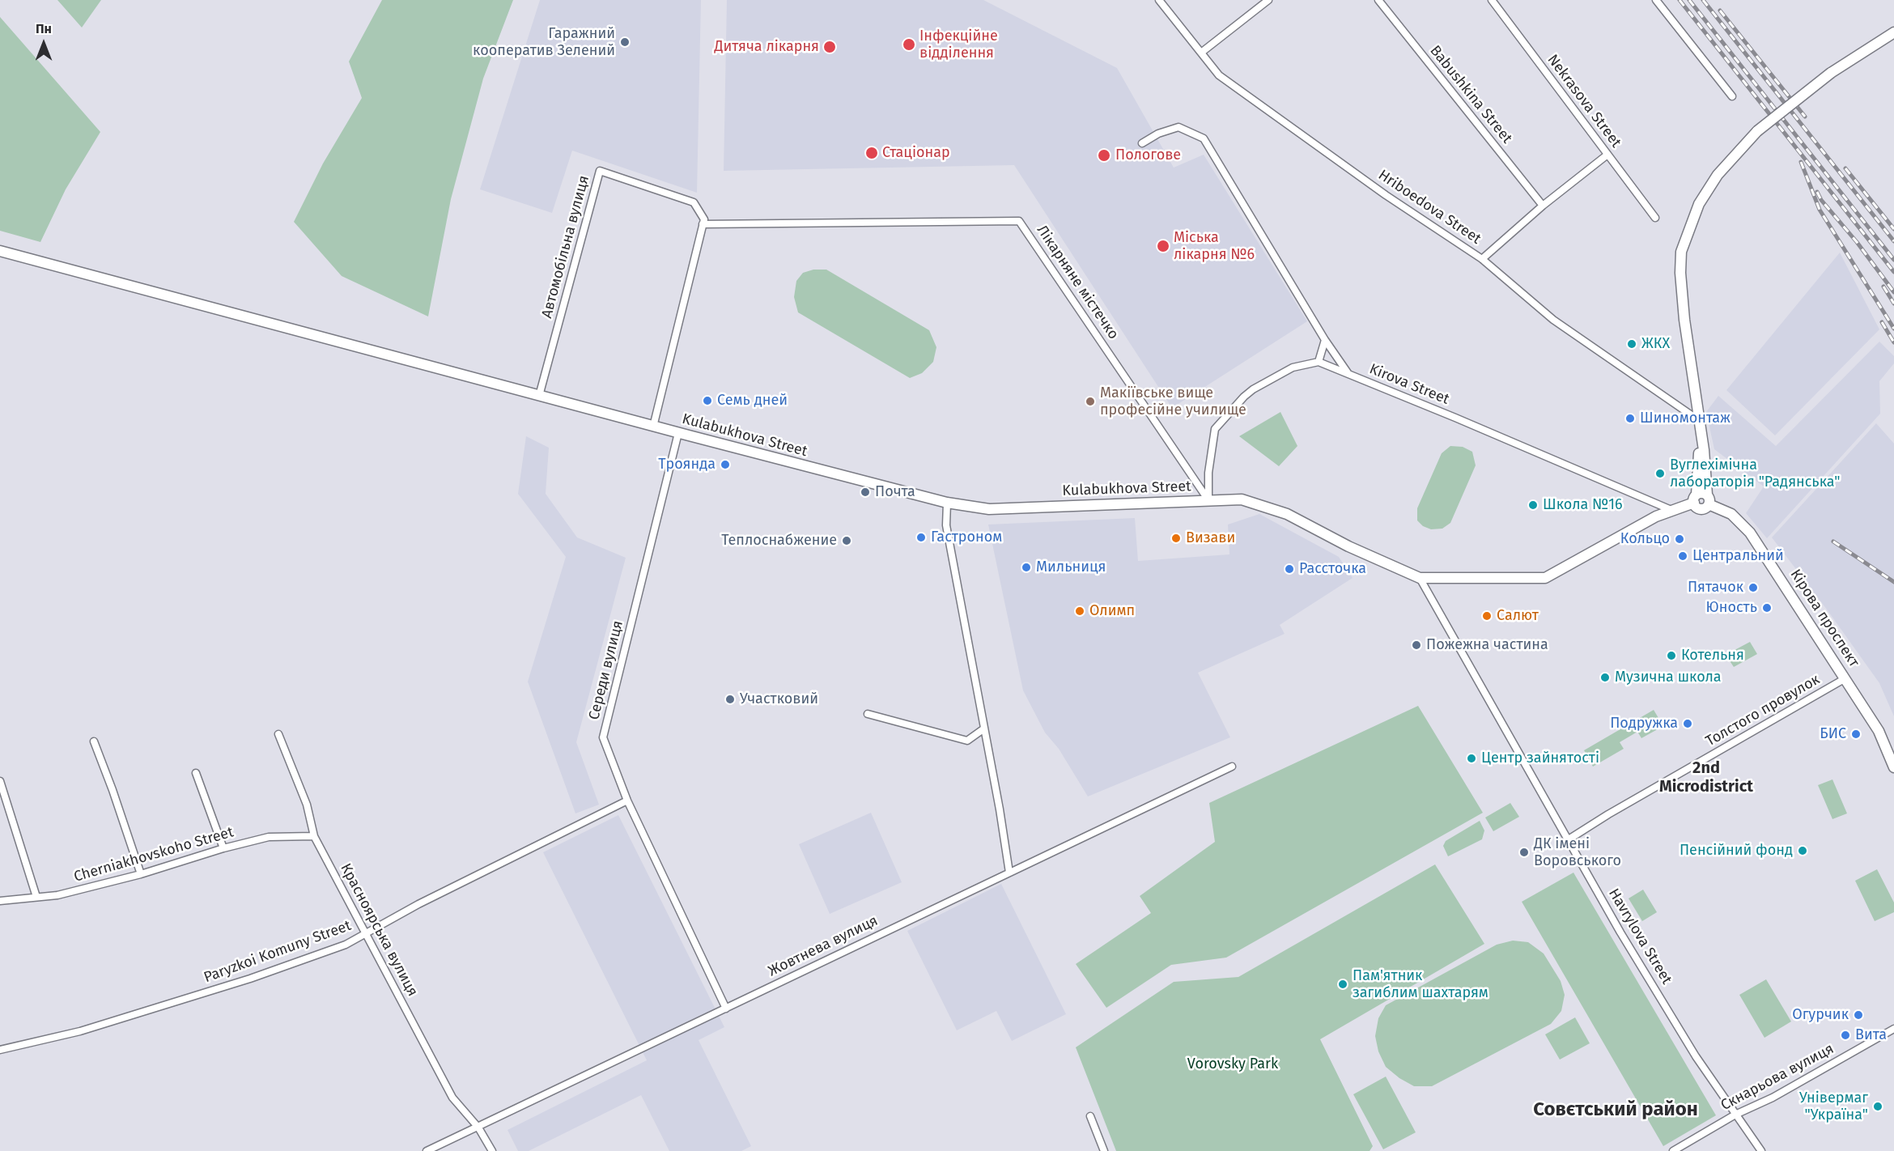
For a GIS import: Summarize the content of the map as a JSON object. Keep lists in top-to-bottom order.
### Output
{
  "streets": {
    "street": [
      "Babushkina Street",
      "Nekrasova Street",
      "Hriboedova Street",
      "Автомобільна вулиця",
      "Лікарняне містечко",
      "Kirova Street",
      "Kulabukhova Street",
      "Кірова проспект",
      "Середи вулиця",
      "Толстого провулок",
      "Cherniakhovskoho Street",
      "Красноярська вулиця",
      "Havrylova Street",
      "Жовтнева вулиця",
      "Paryzkoi Komuny Street",
      "Скнарьова вулиця"
    ]
  },
  "crossings": [
    ["Автомобільна вулиця", "Лікарняне містечко"],
    ["Автомобільна вулиця", "Kulabukhova Street"],
    ["Лікарняне містечко", "Kulabukhova Street"],
    ["Kirova Street", "Kulabukhova Street"],
    ["Kulabukhova Street", "Кірова проспект"],
    ["Kulabukhova Street", "Середи вулиця"],
    ["Kulabukhova Street", "Havrylova Street"],
    ["Кірова проспект", "Толстого провулок"],
    ["Середи вулиця", "Жовтнева вулиця"],
    ["Середи вулиця", "Paryzkoi Komuny Street"],
    ["Толстого провулок", "Havrylova Street"],
    ["Cherniakhovskoho Street", "Красноярська вулиця"],
    ["Красноярська вулиця", "Жовтнева вулиця"],
    ["Красноярська вулиця", "Paryzkoi Komuny Street"],
    ["Havrylova Street", "Скнарьова вулиця"]
  ],
  "districts": ["2nd Microdistrict", "Совєтський район"],
  "parks": ["Vorovsky Park"],
  "places": [
    "Гаражний кооператив Зелений",
    "Інфекційне відділення",
    "Дитяча лікарня",
    "Стаціонар",
    "Пологове",
    "Міська лікарня №6",
    "ЖКХ",
    "Семь дней",
    "Макіївське вище професійне училище",
    "Шиномонтаж",
    "Троянда",
    "Вуглехімічна лабораторія \"Радянська\"",
    "Почта",
    "Школа №16",
    "Гастроном",
    "Визави",
    "Кольцо",
    "Теплоснабжение",
    "Центральний",
    "Мильниця",
    "Рассточка",
    "Пятачок",
    "Юность",
    "Олимп",
    "Салют",
    "Пожежна частина",
    "Котельня",
    "Музична школа",
    "Участковий",
    "Подружка",
    "БИС",
    "Центр зайнятості",
    "Пенсійний фонд",
    "ДК імені Воровського",
    "Пам'ятник загиблим шахтарям",
    "Огурчик",
    "Вита",
    "Універмаг \"Україна\""
  ],
  "north": "top"
}
